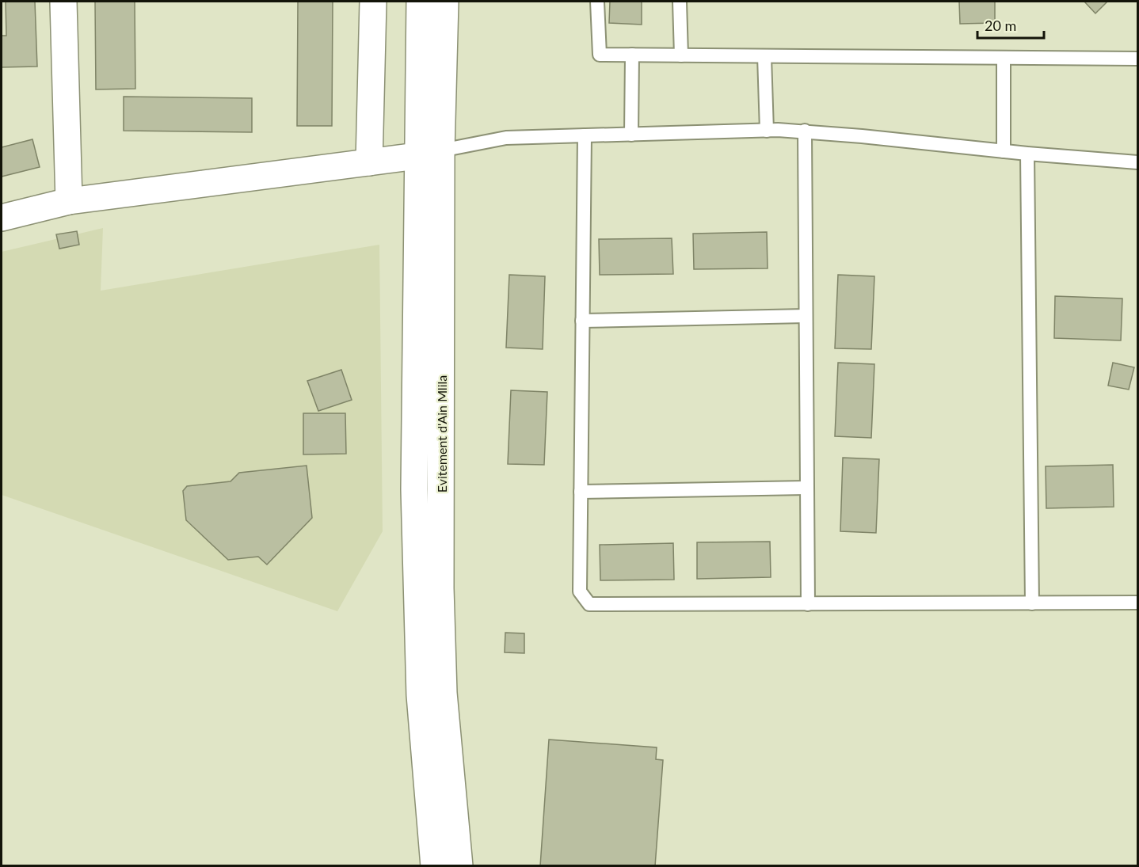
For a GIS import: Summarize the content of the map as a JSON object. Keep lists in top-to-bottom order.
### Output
{
  "streets": {
    "main road": ["Evitement d'Ain Mlila"]
  },
  "scale_bar": "20 m"
}
